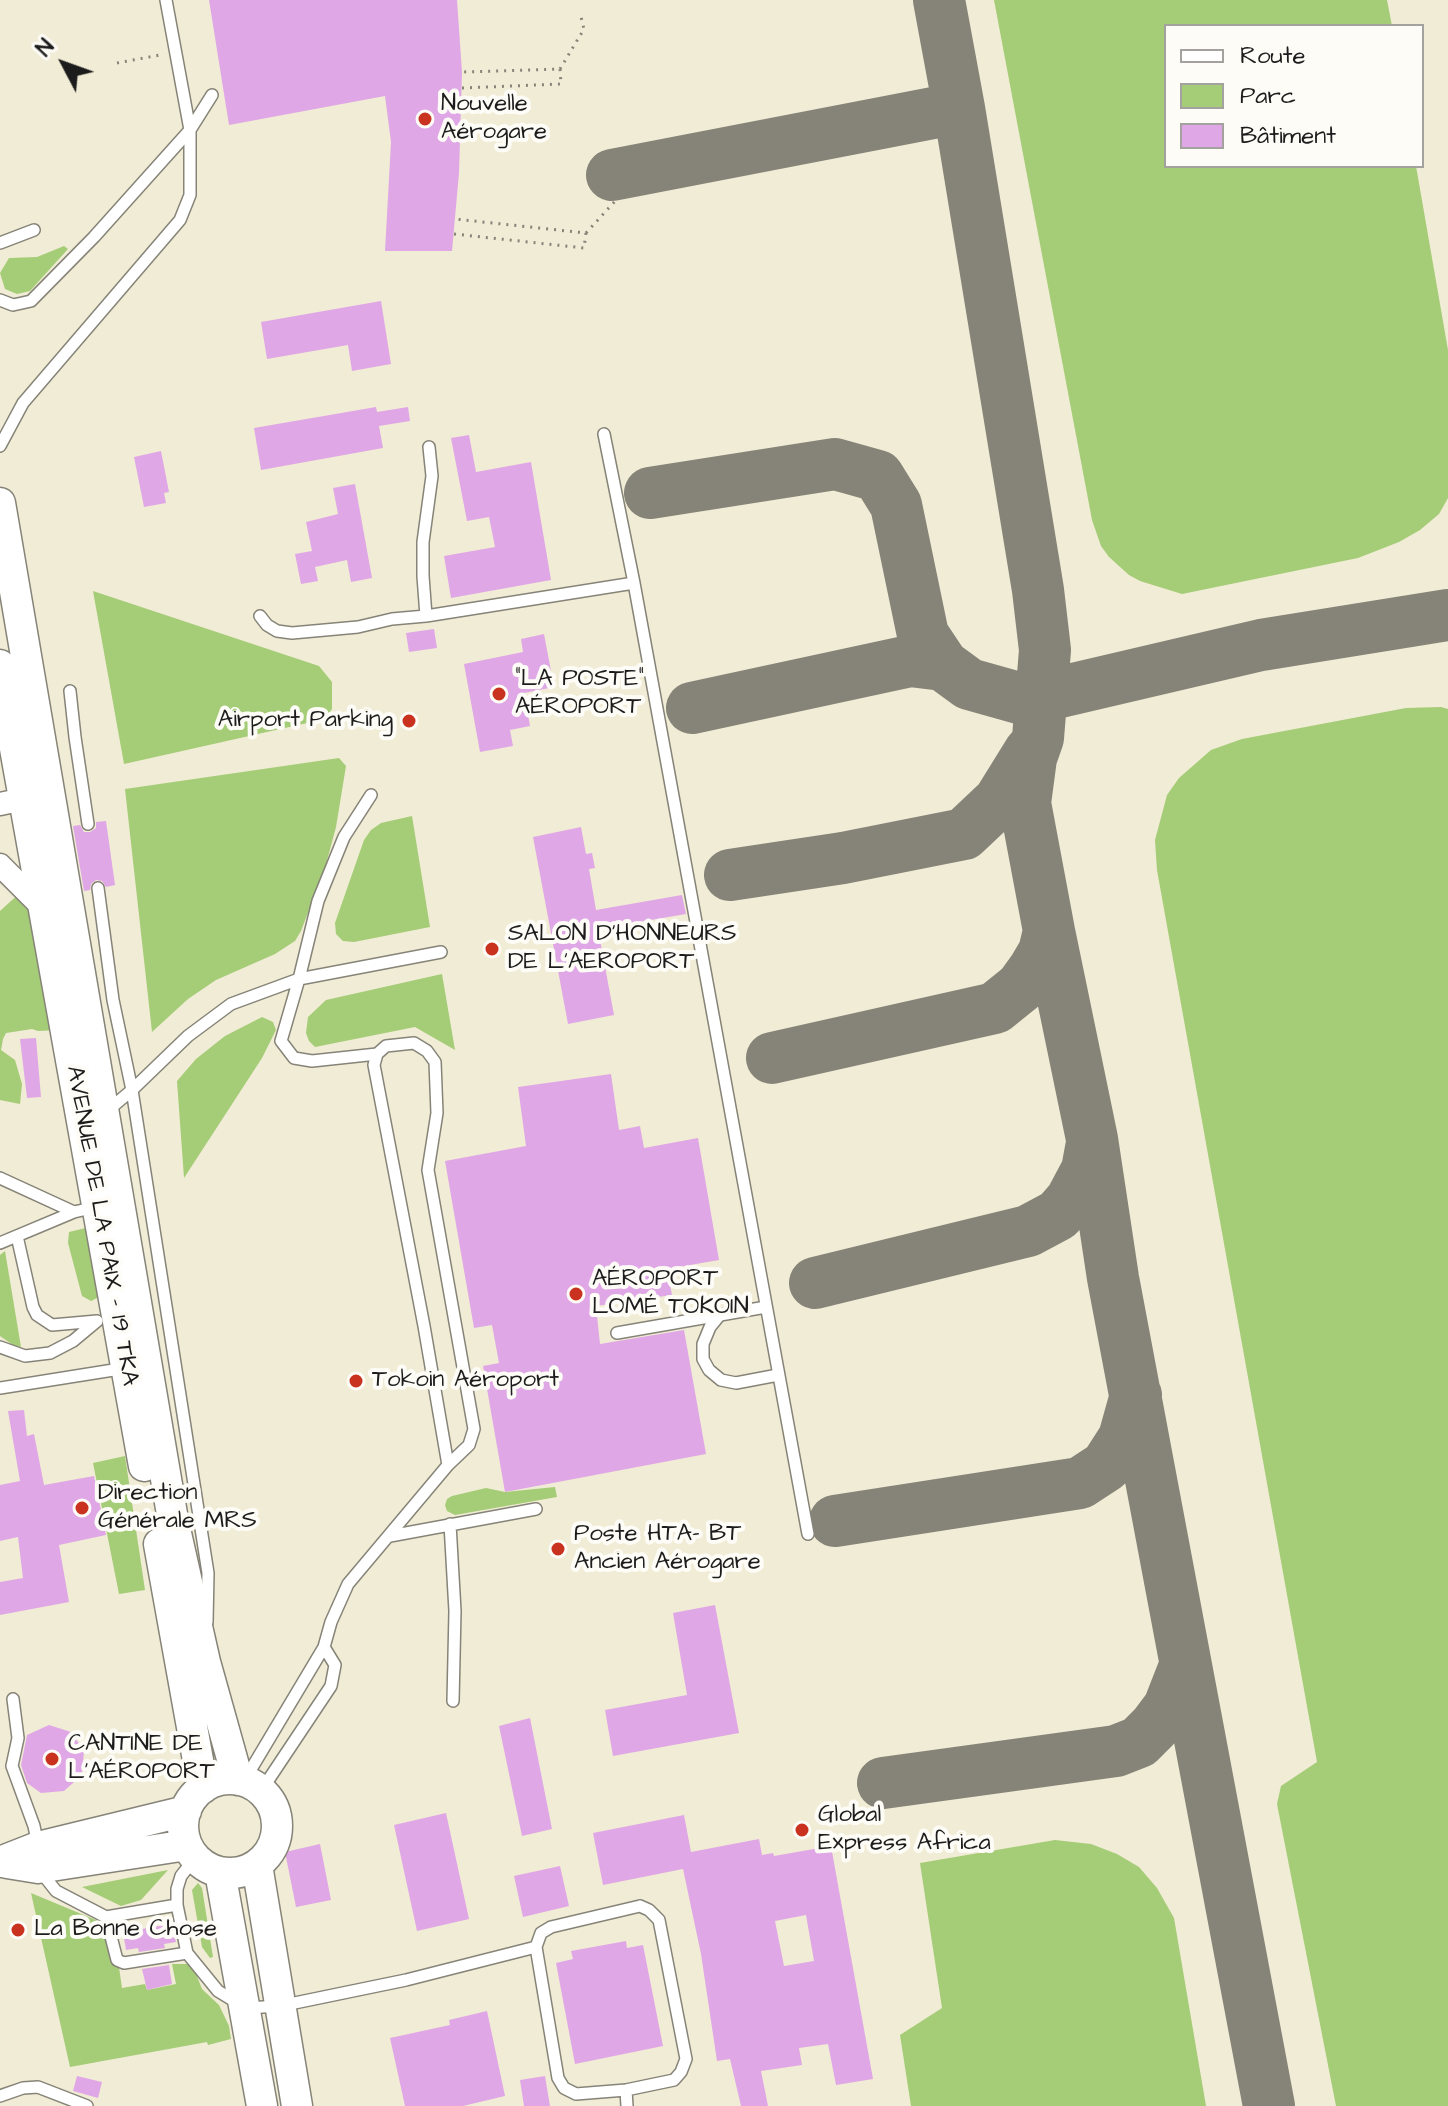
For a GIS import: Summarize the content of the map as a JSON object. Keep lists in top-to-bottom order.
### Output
{
  "streets": {
    "main road": ["AVENUE DE LA PAIX - 19 TKA"]
  },
  "places": [
    "Nouvelle Aérogare",
    "\"LA POSTE\" AÉROPORT",
    "Airport Parking",
    "SALON D'HONNEURS DE L'AEROPORT",
    "AÉROPORT LOMÉ TOKOIN",
    "Tokoin Aéroport",
    "Direction Générale MRS",
    "Poste HTA- BT Ancien Aérogare",
    "CANTINE DE L'AÉROPORT",
    "Global Express Africa",
    "La Bonne Chose"
  ],
  "legend": ["Route", "Parc", "Bâtiment"],
  "north": "top left"
}
